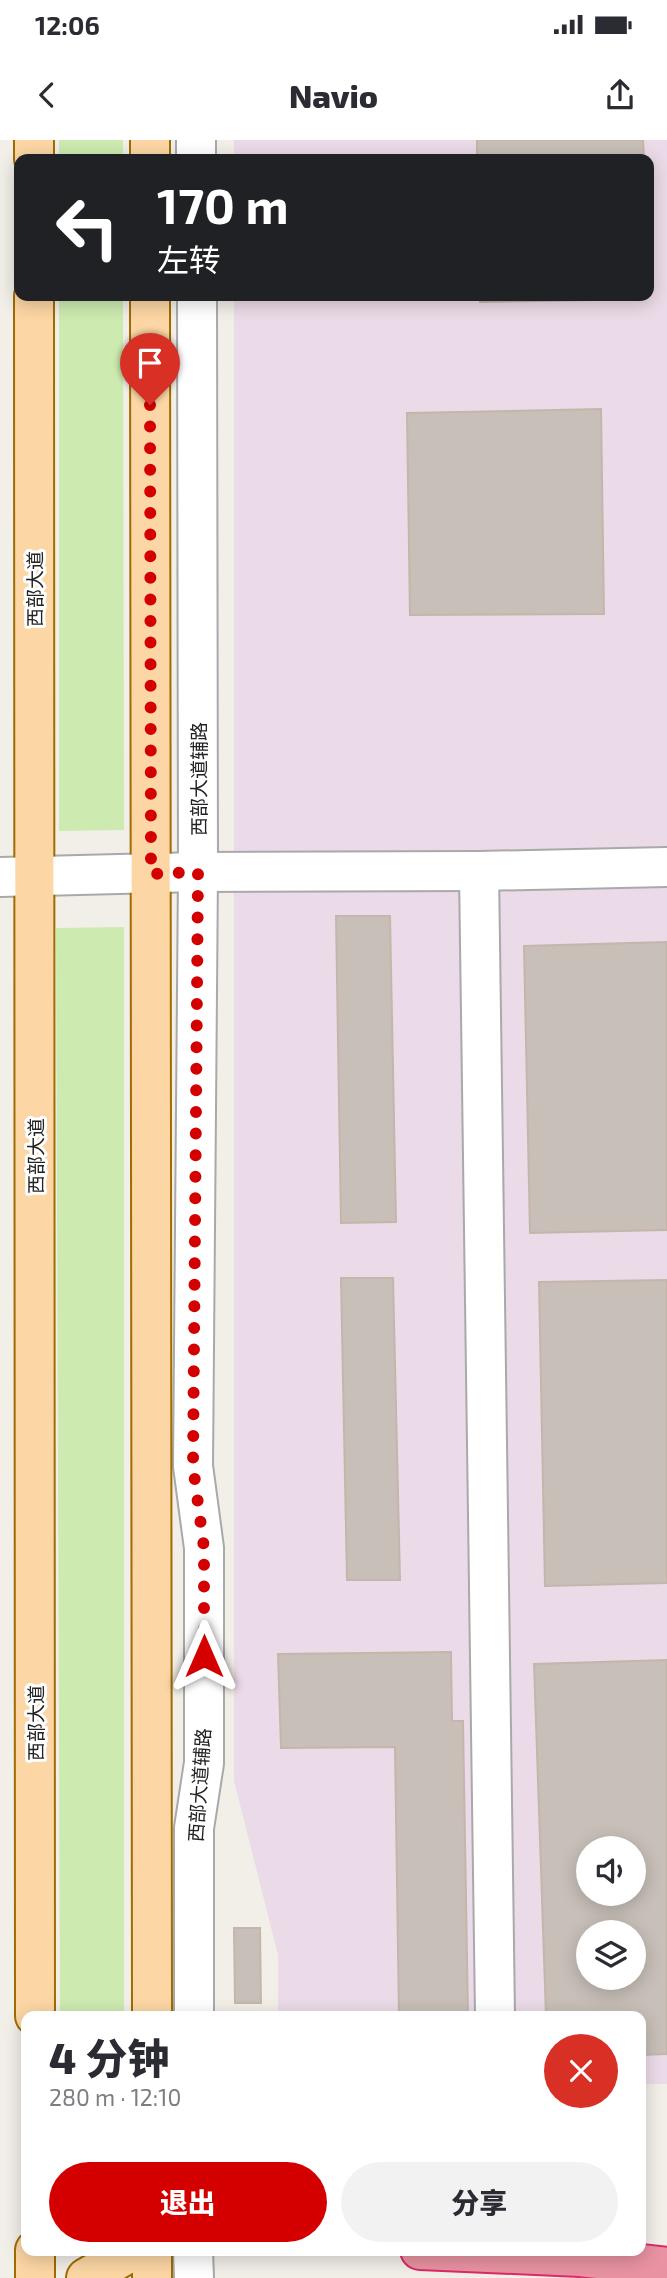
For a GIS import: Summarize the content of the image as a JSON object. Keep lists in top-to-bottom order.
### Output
{
  "streets": {
    "main road": ["西部大道"],
    "street": ["西部大道辅路"]
  },
  "page": {
    "status": "12:06",
    "header": "Navio",
    "turn": ["170 m", "左转"],
    "heading": ["4 分钟", "280 m · 12:10"],
    "buttons": ["退出", "分享"]
  }
}
